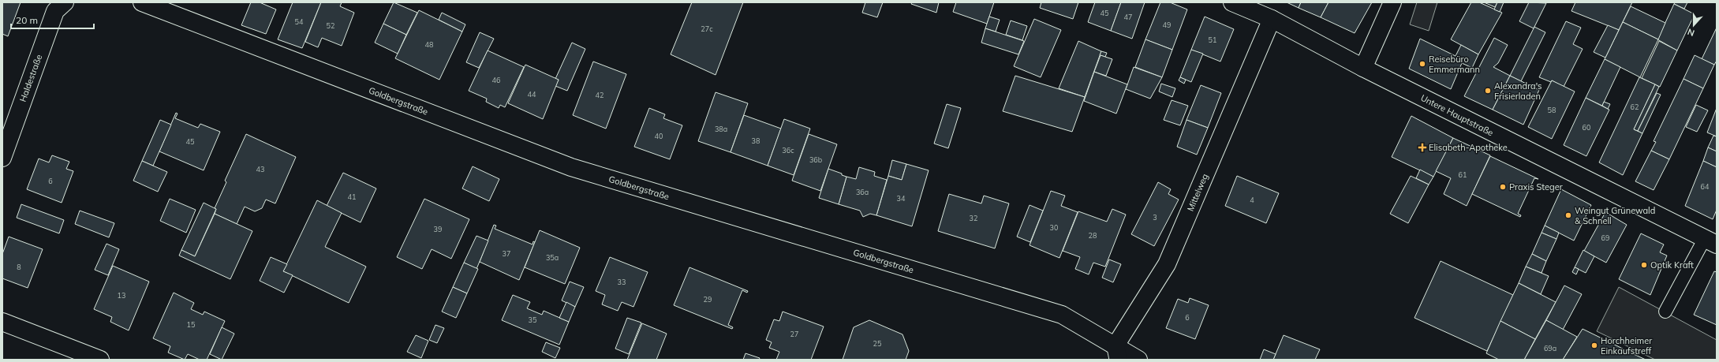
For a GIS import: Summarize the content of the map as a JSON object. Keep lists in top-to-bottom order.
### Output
{
  "streets": {
    "street": [
      "Haldestraße",
      "Goldbergstraße",
      "Untere Hauptstraße",
      "Mittelweg"
    ]
  },
  "crossings": [
    ["Goldbergstraße", "Mittelweg"],
    ["Untere Hauptstraße", "Mittelweg"]
  ],
  "places": {
    "other": [
      "Reisebüro Emmermann",
      "Alexandra's Frisierladen",
      "Praxis Steger",
      "Weingut Grünewald & Schnell",
      "Optik Kraft",
      "Horchheimer Einkaufstreff"
    ],
    "health": ["Elisabeth-Apotheke"]
  },
  "house_numbers": [
    "45",
    "47",
    "54",
    "49",
    "52",
    "27c",
    "51",
    "48",
    "46",
    "44",
    "42",
    "62",
    "58",
    "60",
    "38a",
    "40",
    "38",
    "45",
    "36c",
    "36b",
    "43",
    "61",
    "6",
    "64",
    "36a",
    "41",
    "34",
    "4",
    "3",
    "32",
    "30",
    "39",
    "28",
    "69",
    "37",
    "35a",
    "8",
    "33",
    "13",
    "29",
    "6",
    "35",
    "15",
    "27",
    "25",
    "69a"
  ],
  "scale_bar": "20 m",
  "north": "bottom"
}
